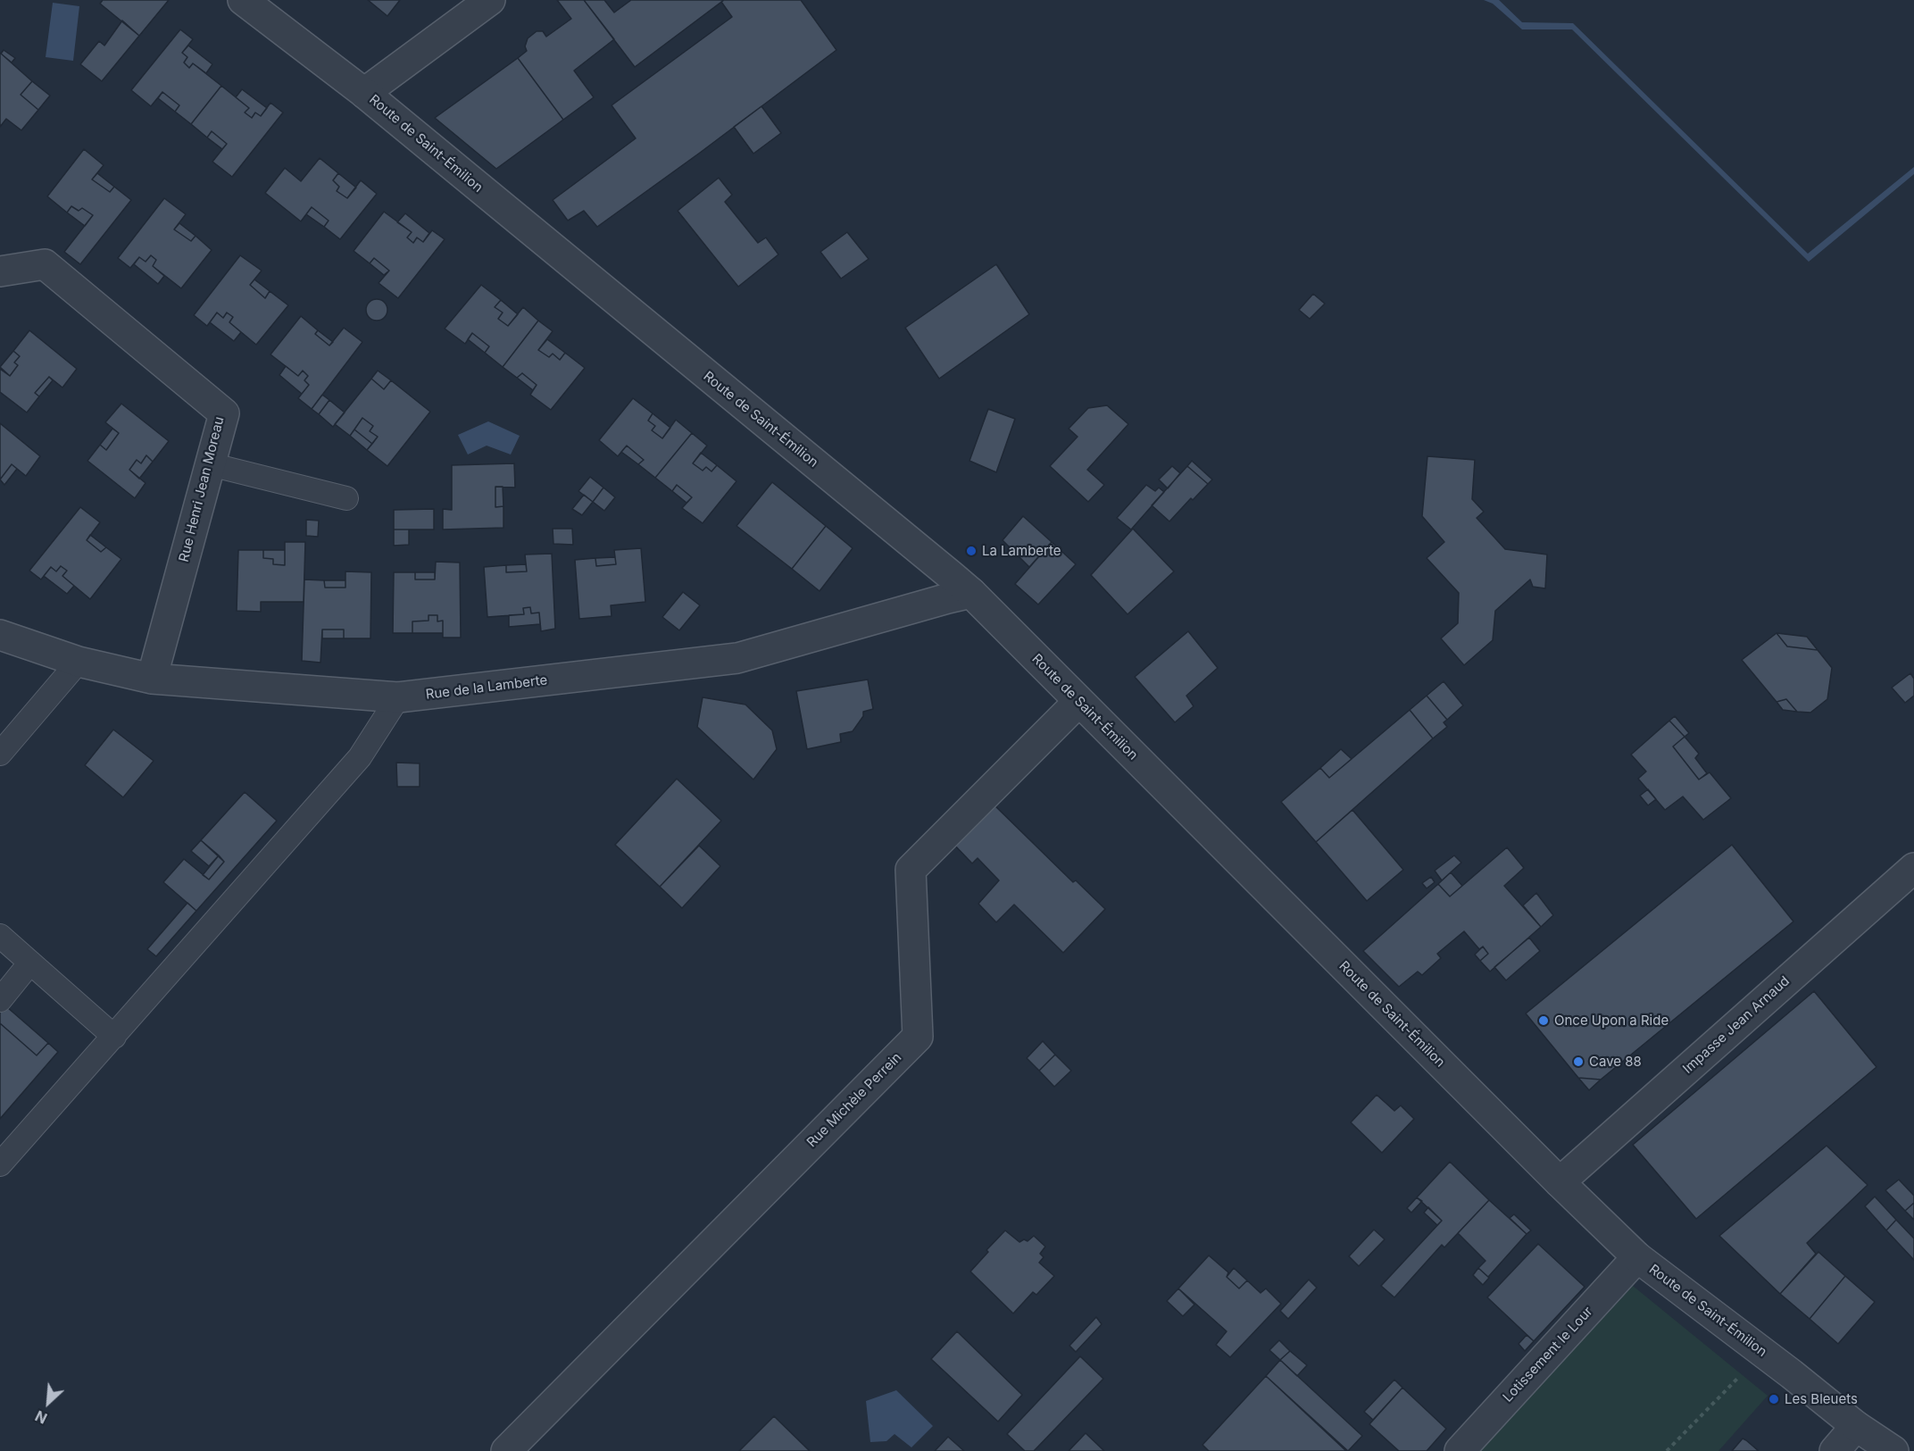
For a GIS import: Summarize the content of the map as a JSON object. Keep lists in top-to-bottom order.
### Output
{
  "streets": {
    "street": [
      "Route de Saint-Émilion",
      "Rue Henri Jean Moreau",
      "Rue de la Lamberte",
      "Impasse Jean Arnaud",
      "Rue Michèle Perrein",
      "Lotissement le Lour"
    ]
  },
  "crossings": [
    ["Route de Saint-Émilion", "Rue de la Lamberte"],
    ["Route de Saint-Émilion", "Impasse Jean Arnaud"],
    ["Route de Saint-Émilion", "Rue Michèle Perrein"],
    ["Route de Saint-Émilion", "Lotissement le Lour"],
    ["Rue Henri Jean Moreau", "Rue de la Lamberte"]
  ],
  "places": [
    "La Lamberte",
    "Once Upon a Ride",
    "Cave 88",
    "Les Bleuets"
  ],
  "north": "bottom left"
}
